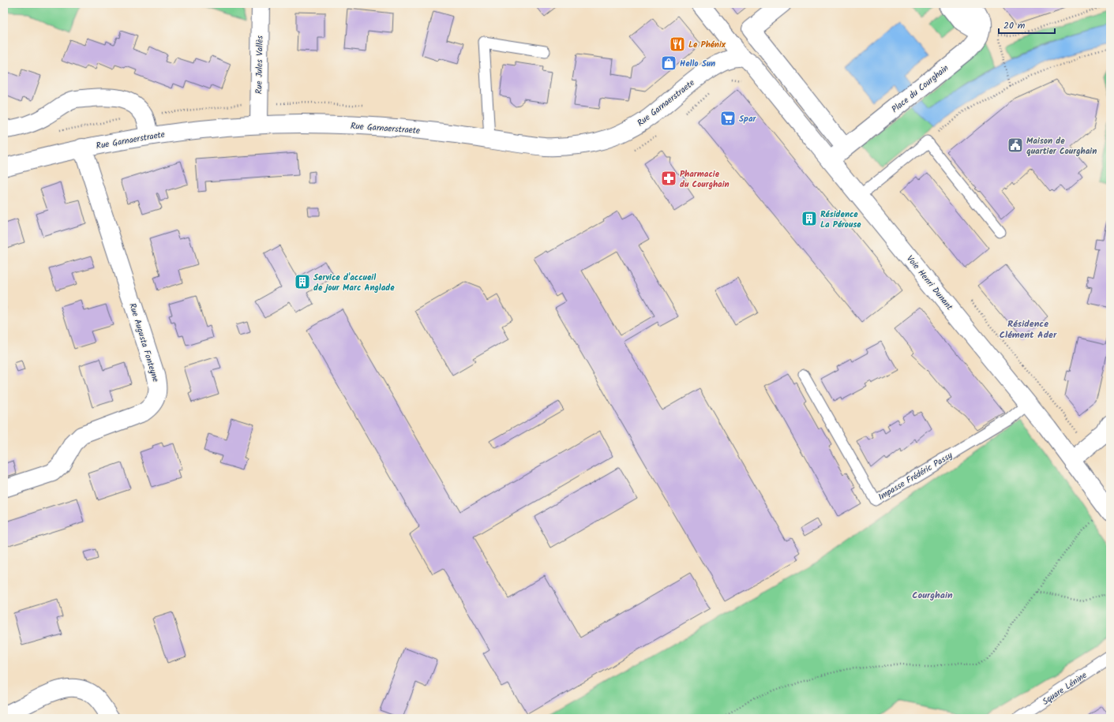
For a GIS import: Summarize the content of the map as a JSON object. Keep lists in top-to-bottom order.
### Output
{
  "streets": {
    "street": [
      "Rue Jules Vallès",
      "Place du Courghain",
      "Rue Garnaerstraete",
      "Voie Henri Dunant",
      "Rue Augusta Fonteyne"
    ],
    "lane": ["Impasse Frédéric Passy", "Square Lénine"]
  },
  "crossings": [
    ["Rue Jules Vallès", "Rue Garnaerstraete"],
    ["Place du Courghain", "Voie Henri Dunant"],
    ["Rue Garnaerstraete", "Voie Henri Dunant"],
    ["Rue Garnaerstraete", "Rue Augusta Fonteyne"],
    ["Voie Henri Dunant", "Impasse Frédéric Passy"]
  ],
  "districts": ["Résidence Clément Ader", "Courghain"],
  "places": {
    "restaurant": ["Le Phénix"],
    "shop": ["Hello Sun"],
    "supermarket": ["Spar"],
    "public building": ["Maison de quartier Courghain"],
    "pharmacy": ["Pharmacie du Courghain"],
    "building": ["Résidence La Pérouse", "Service d'accueil de jour Marc Anglade"]
  },
  "scale_bar": "20 m"
}
